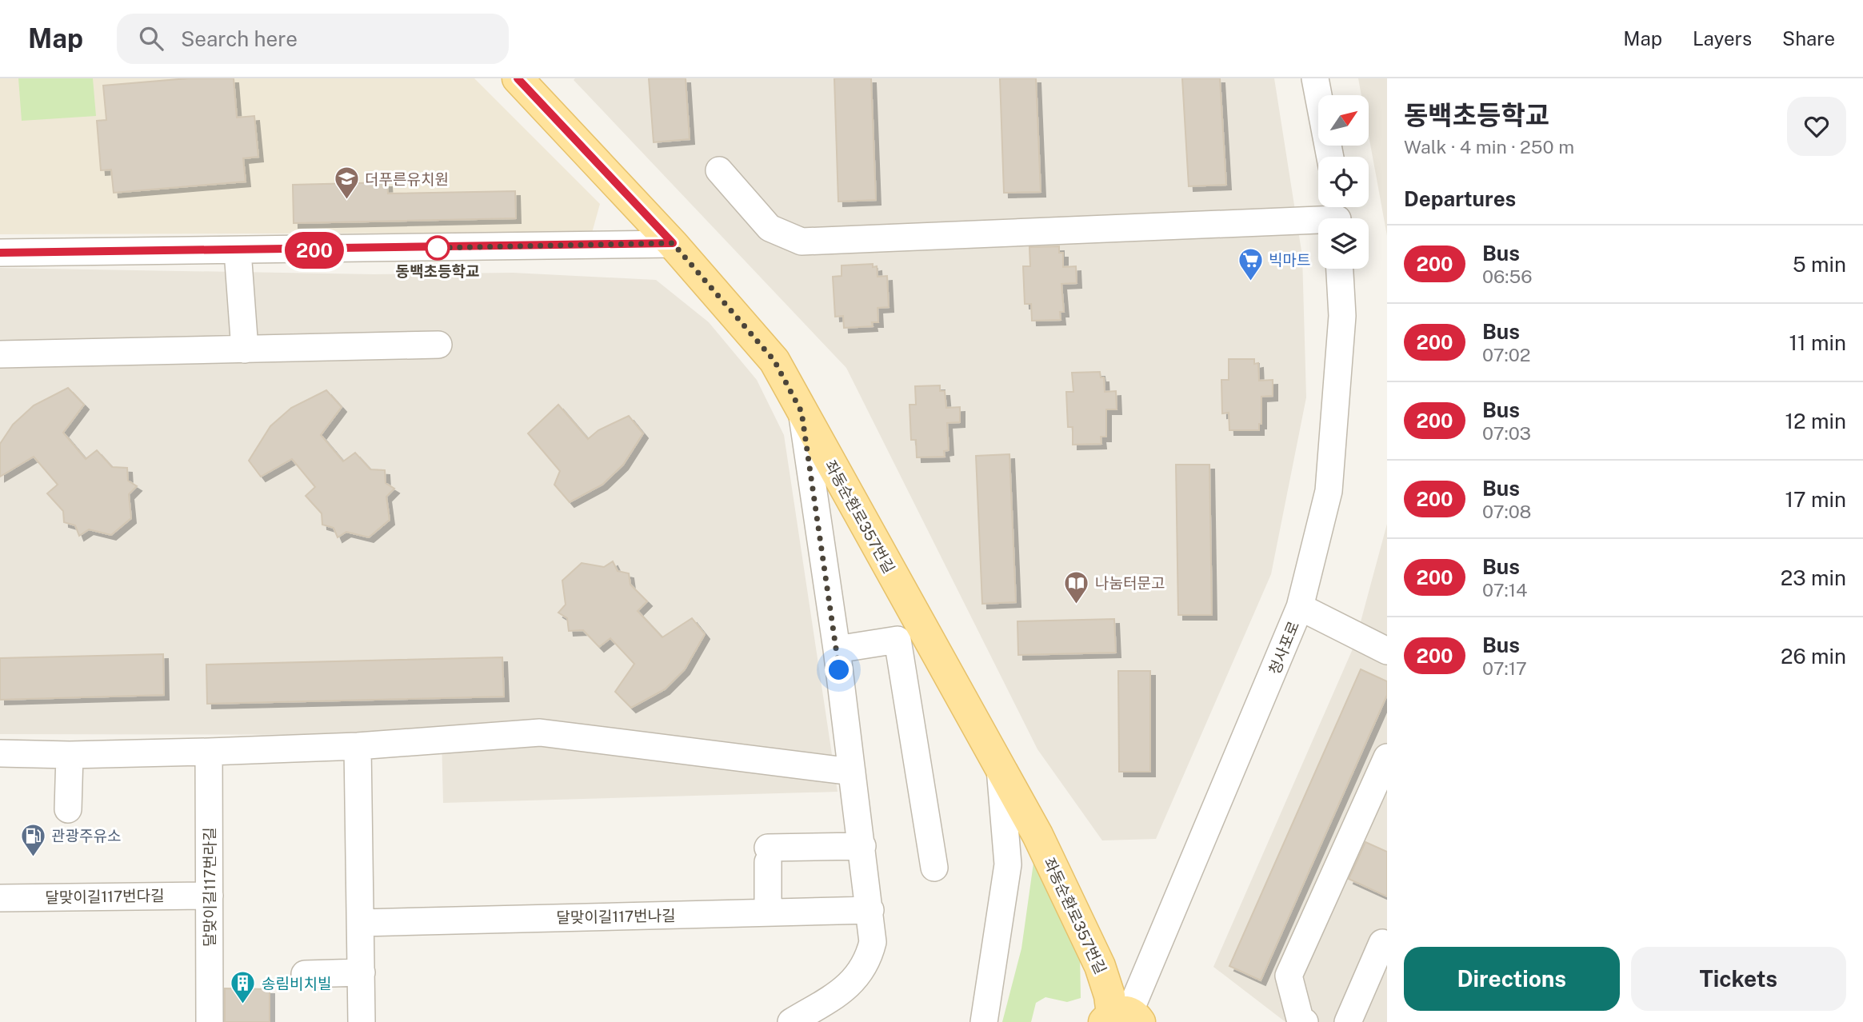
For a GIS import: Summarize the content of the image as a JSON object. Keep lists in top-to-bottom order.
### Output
{
  "streets": {
    "main road": ["좌동순환로357번길"],
    "street": [
      "청사포로",
      "달맞이길117번라길",
      "달맞이길117번다길",
      "달맞이길117번나길"
    ]
  },
  "crossings": [
    ["좌동순환로357번길", "청사포로"],
    ["달맞이길117번라길", "달맞이길117번다길"]
  ],
  "places": {
    "school or university": ["더푸른유치원"],
    "other": ["동백초등학교"],
    "supermarket": ["빅마트"],
    "library": ["나눔터문고"],
    "fuel station": ["관광주유소"],
    "building": ["송림비치빌"]
  },
  "lines": ["bus line 200"],
  "north": "top right",
  "page": {
    "header": "Map",
    "search": "Search here",
    "nav": ["Map", "Layers", "Share"],
    "on_map": "200",
    "heading": [
      ["동백초등학교", "Walk · 4 min · 250 m"],
      "Departures"
    ],
    "list": [
      {
        "mark": "200",
        "name": "Bus",
        "note": "06:56",
        "value": "5 min"
      },
      {
        "mark": "200",
        "name": "Bus",
        "note": "07:02",
        "value": "11 min"
      },
      {
        "mark": "200",
        "name": "Bus",
        "note": "07:03",
        "value": "12 min"
      },
      {
        "mark": "200",
        "name": "Bus",
        "note": "07:08",
        "value": "17 min"
      },
      {
        "mark": "200",
        "name": "Bus",
        "note": "07:14",
        "value": "23 min"
      },
      {
        "mark": "200",
        "name": "Bus",
        "note": "07:17",
        "value": "26 min"
      }
    ],
    "buttons": ["Directions", "Tickets"]
  }
}
